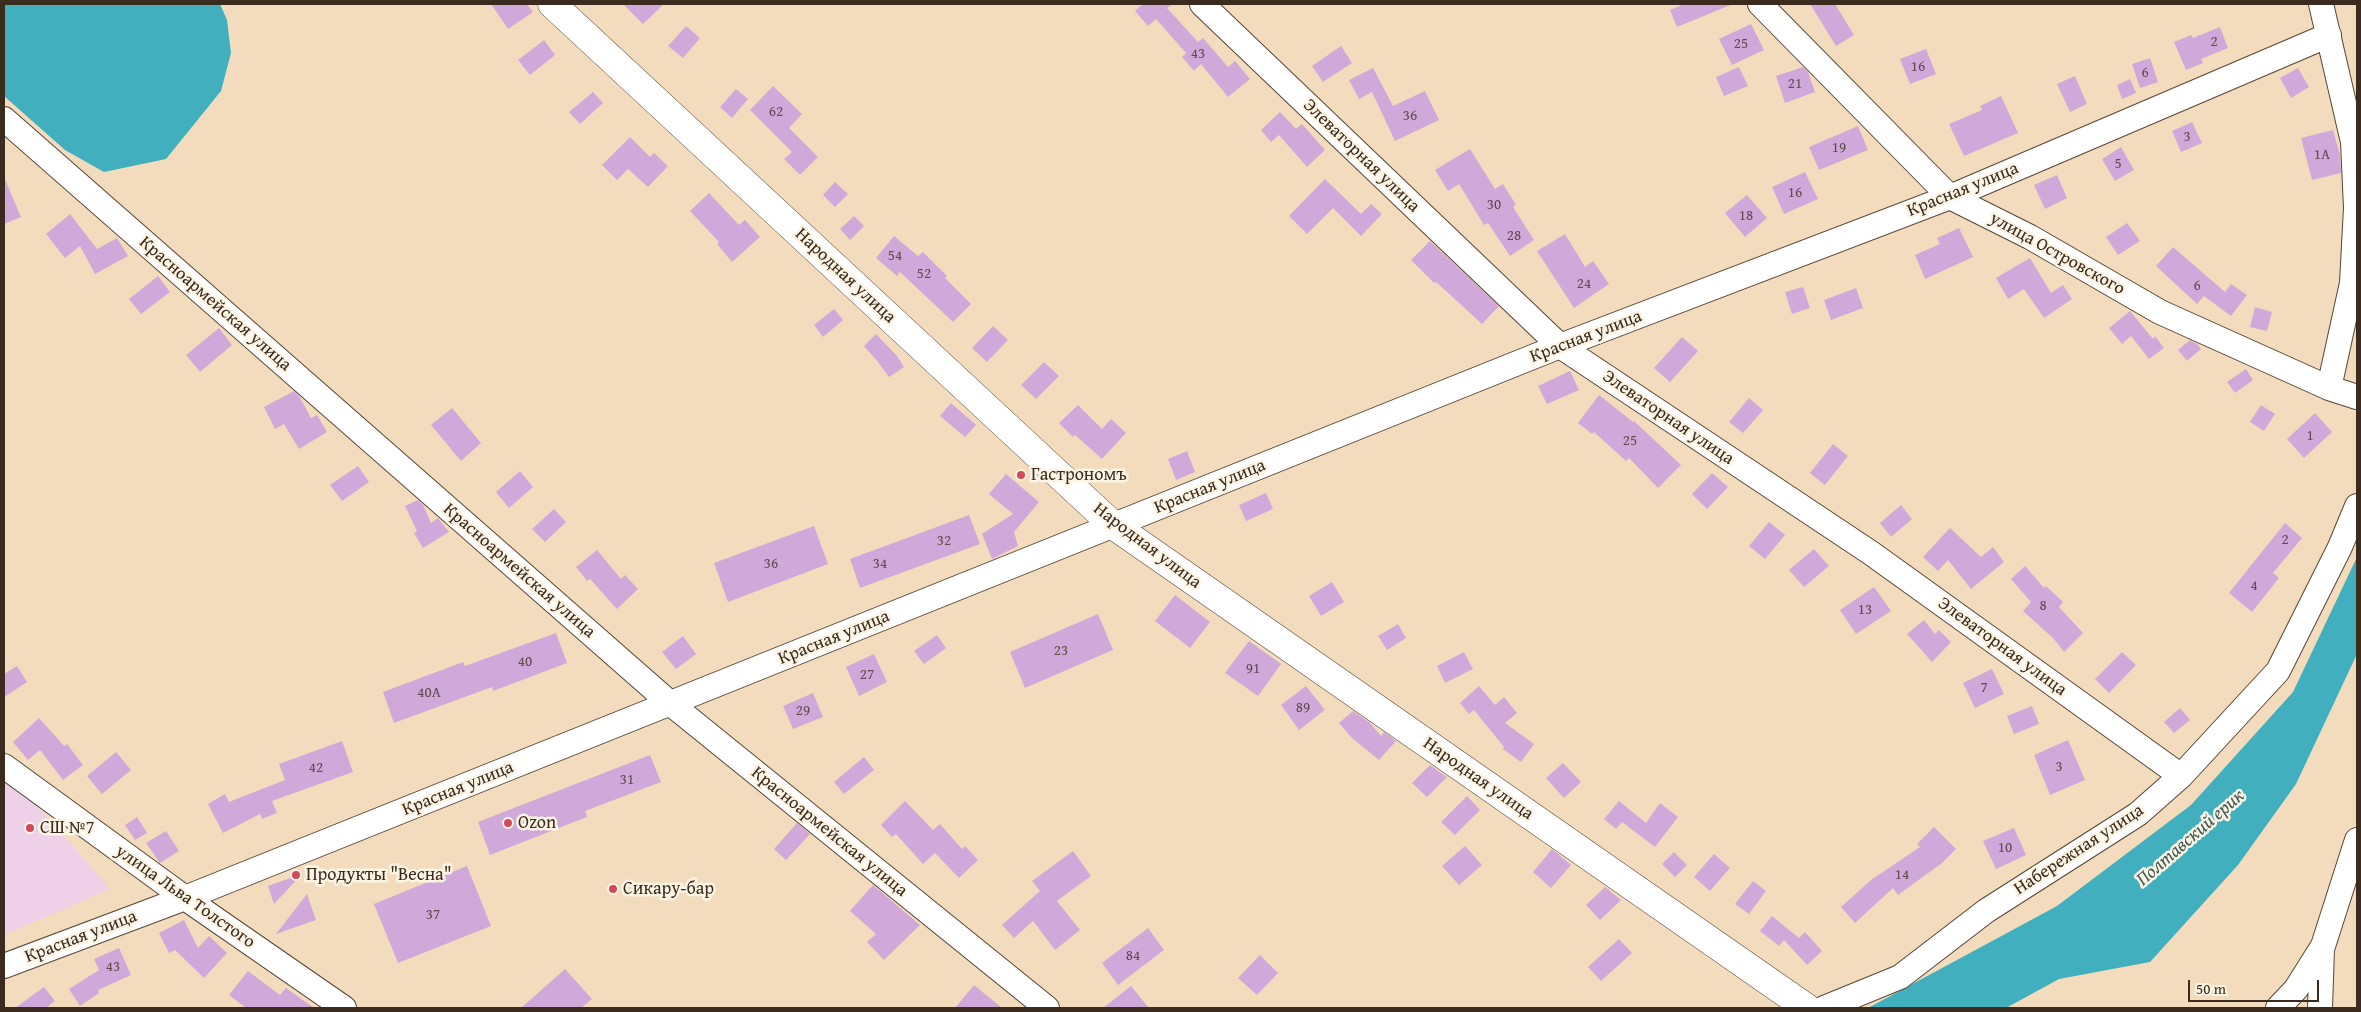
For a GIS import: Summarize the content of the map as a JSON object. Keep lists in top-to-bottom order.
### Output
{
  "streets": {
    "main road": ["Народная улица"],
    "street": [
      "Элеваторная улица",
      "Красная улица",
      "улица Островского",
      "Красноармейская улица",
      "Набережная улица",
      "улица Льва Толстого"
    ]
  },
  "crossings": [
    ["Элеваторная улица", "Красная улица"],
    ["Элеваторная улица", "Набережная улица"],
    ["Красная улица", "улица Островского"],
    ["Красная улица", "Народная улица"],
    ["Красная улица", "Красноармейская улица"],
    ["Красная улица", "улица Льва Толстого"]
  ],
  "water": ["Полтавский ерик"],
  "places": [
    "Гастрономъ",
    "Ozon",
    "СШ №7",
    "Продукты \"Весна\"",
    "Сикару-бар"
  ],
  "house_numbers": [
    "2",
    "25",
    "43",
    "16",
    "6",
    "21",
    "62",
    "36",
    "3",
    "19",
    "1А",
    "5",
    "16",
    "30",
    "18",
    "28",
    "54",
    "52",
    "24",
    "6",
    "1",
    "25",
    "2",
    "32",
    "36",
    "34",
    "4",
    "8",
    "13",
    "23",
    "40",
    "91",
    "27",
    "7",
    "40А",
    "89",
    "29",
    "3",
    "42",
    "31",
    "10",
    "14",
    "37",
    "84",
    "43"
  ],
  "scale_bar": "50 m"
}
